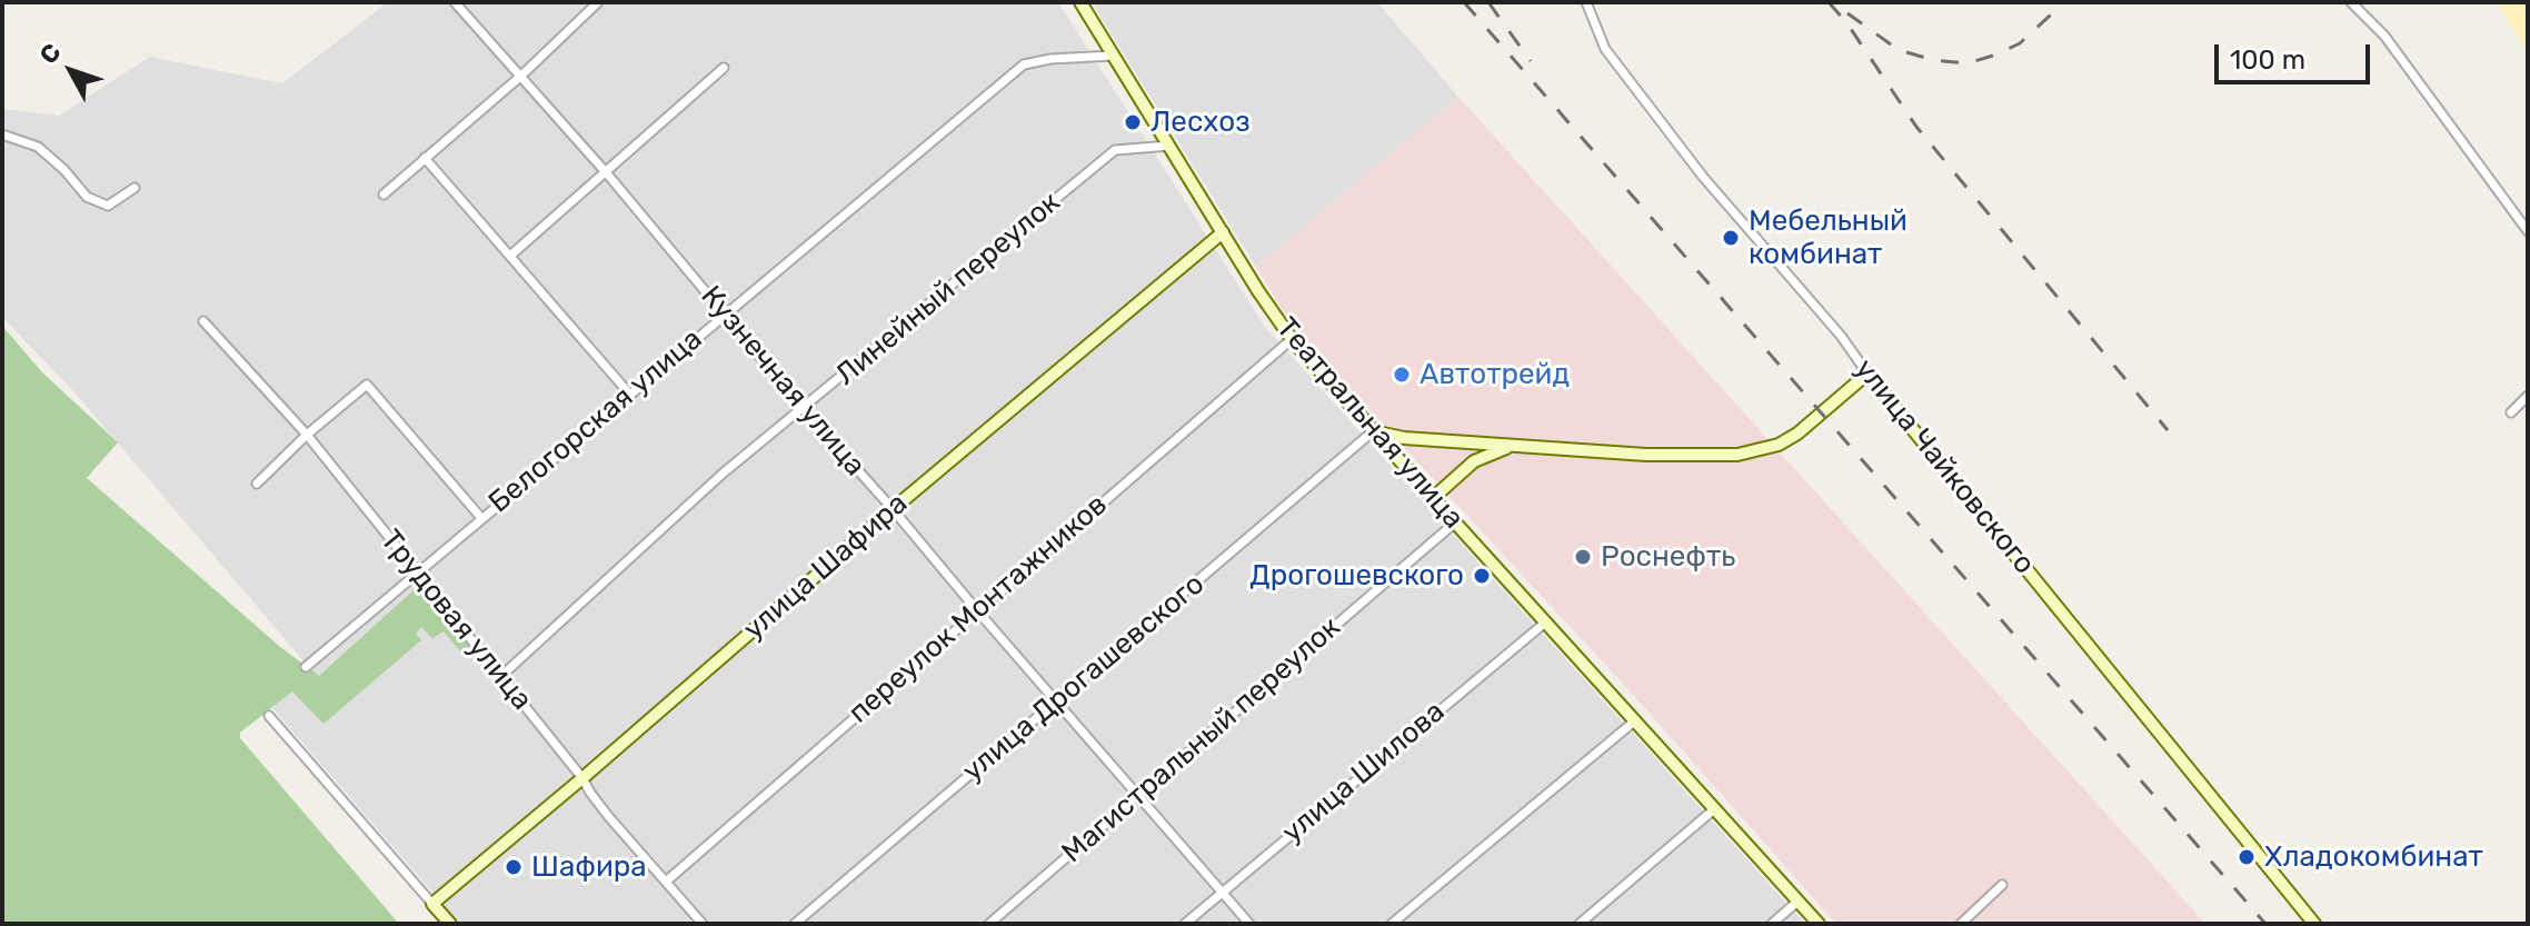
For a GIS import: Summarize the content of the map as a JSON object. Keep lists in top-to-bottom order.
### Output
{
  "streets": {
    "street": [
      "Линейный переулок",
      "Кузнечная улица",
      "Белогорская улица",
      "Театральная улица",
      "улица Чайковского",
      "улица Шафира",
      "переулок Монтажников",
      "Трудовая улица",
      "улица Дрогашевского",
      "Магистральный переулок",
      "улица Шилова"
    ]
  },
  "crossings": [
    ["Линейный переулок", "Кузнечная улица"],
    ["Линейный переулок", "Театральная улица"],
    ["Линейный переулок", "Трудовая улица"],
    ["Кузнечная улица", "Белогорская улица"],
    ["Кузнечная улица", "улица Шафира"],
    ["Кузнечная улица", "переулок Монтажников"],
    ["Кузнечная улица", "улица Дрогашевского"],
    ["Кузнечная улица", "Магистральный переулок"],
    ["Кузнечная улица", "улица Шилова"],
    ["Белогорская улица", "Театральная улица"],
    ["Белогорская улица", "Трудовая улица"],
    ["Театральная улица", "улица Шафира"],
    ["Театральная улица", "переулок Монтажников"],
    ["Театральная улица", "улица Дрогашевского"],
    ["Театральная улица", "Магистральный переулок"],
    ["Театральная улица", "улица Шилова"],
    ["улица Шафира", "Трудовая улица"],
    ["переулок Монтажников", "Трудовая улица"]
  ],
  "places": [
    "Лесхоз",
    "Мебельный комбинат",
    "Автотрейд",
    "Роснефть",
    "Дрогошевского",
    "Хладокомбинат",
    "Шафира"
  ],
  "scale_bar": "100 m",
  "north": "top left"
}
